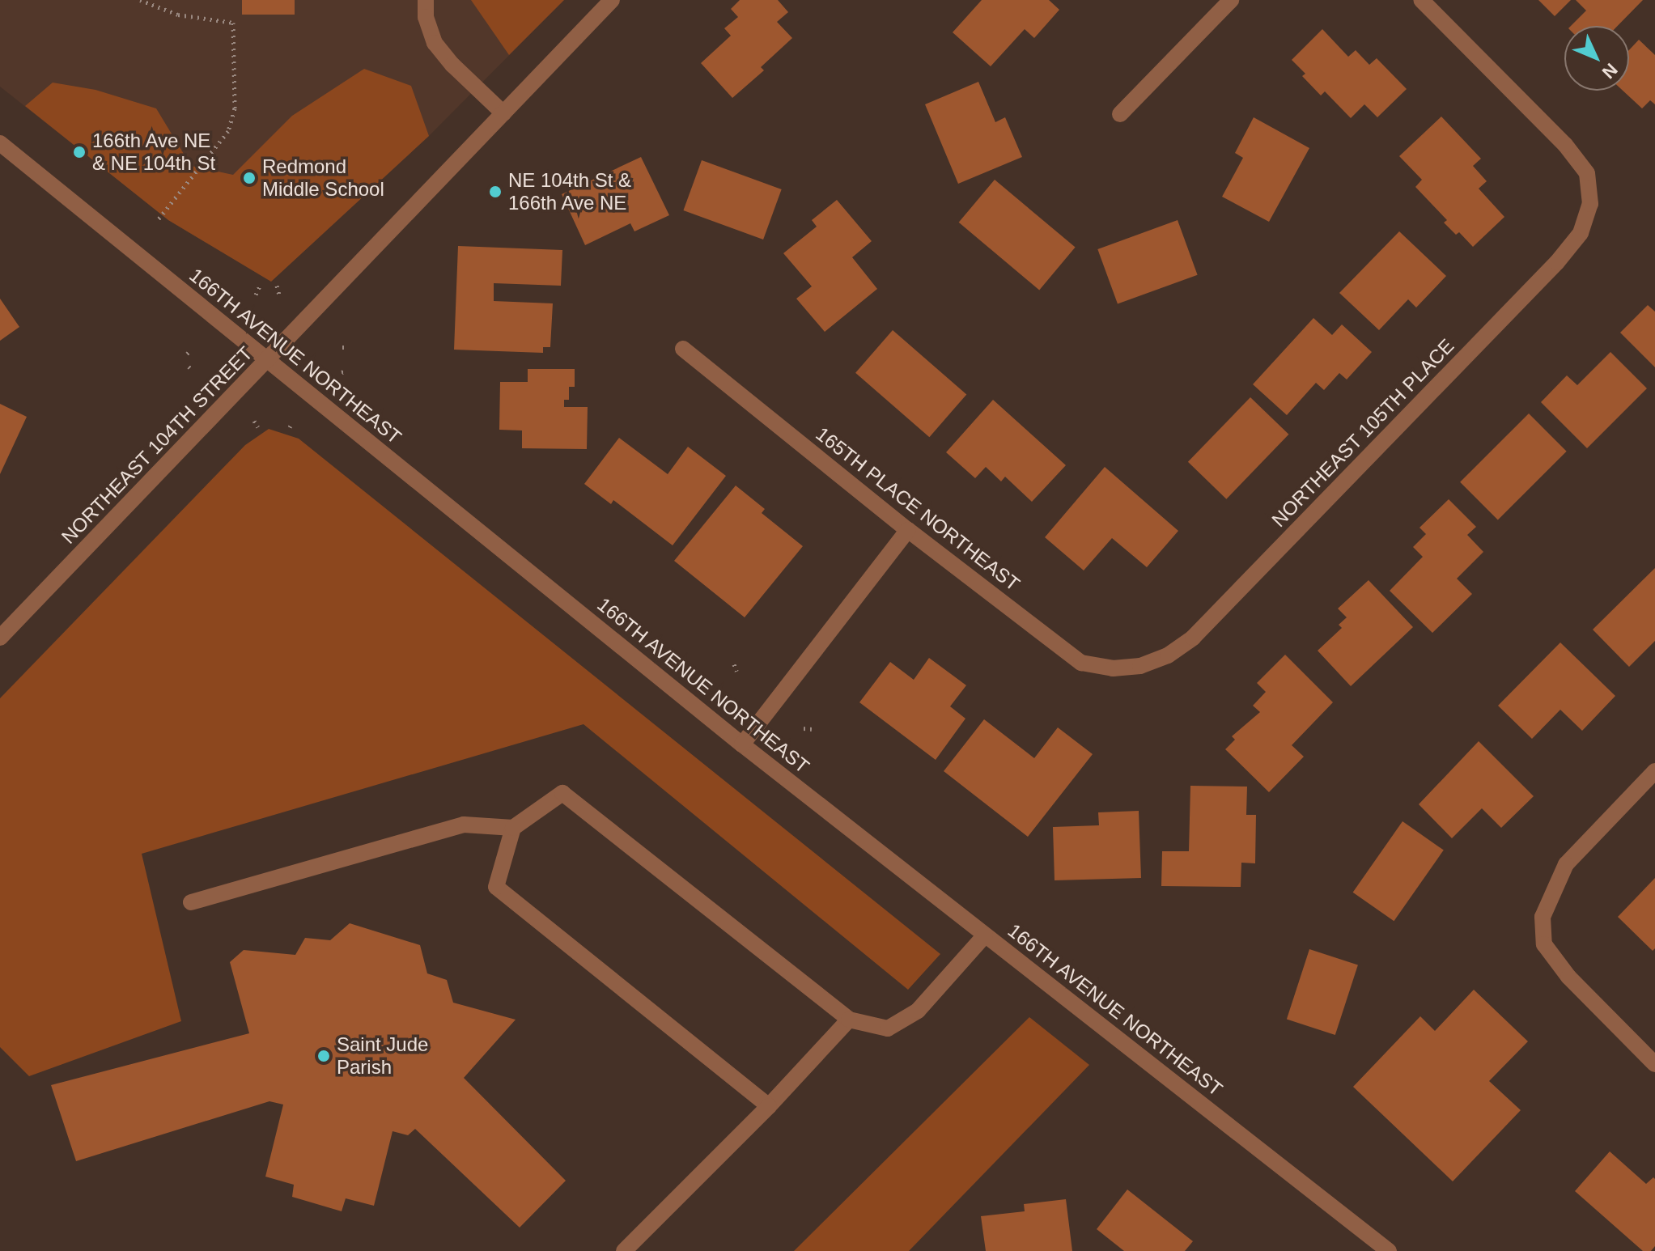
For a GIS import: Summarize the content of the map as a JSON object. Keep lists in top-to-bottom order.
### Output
{
  "streets": {
    "street": [
      "166TH AVENUE NORTHEAST",
      "NORTHEAST 105TH PLACE",
      "NORTHEAST 104TH STREET",
      "165TH PLACE NORTHEAST"
    ]
  },
  "crossings": [
    ["166TH AVENUE NORTHEAST", "NORTHEAST 104TH STREET"],
    ["NORTHEAST 105TH PLACE", "165TH PLACE NORTHEAST"]
  ],
  "places": [
    "166th Ave NE & NE 104th St",
    "Redmond Middle School",
    "NE 104th St & 166th Ave NE",
    "Saint Jude Parish"
  ],
  "north": "bottom right"
}
